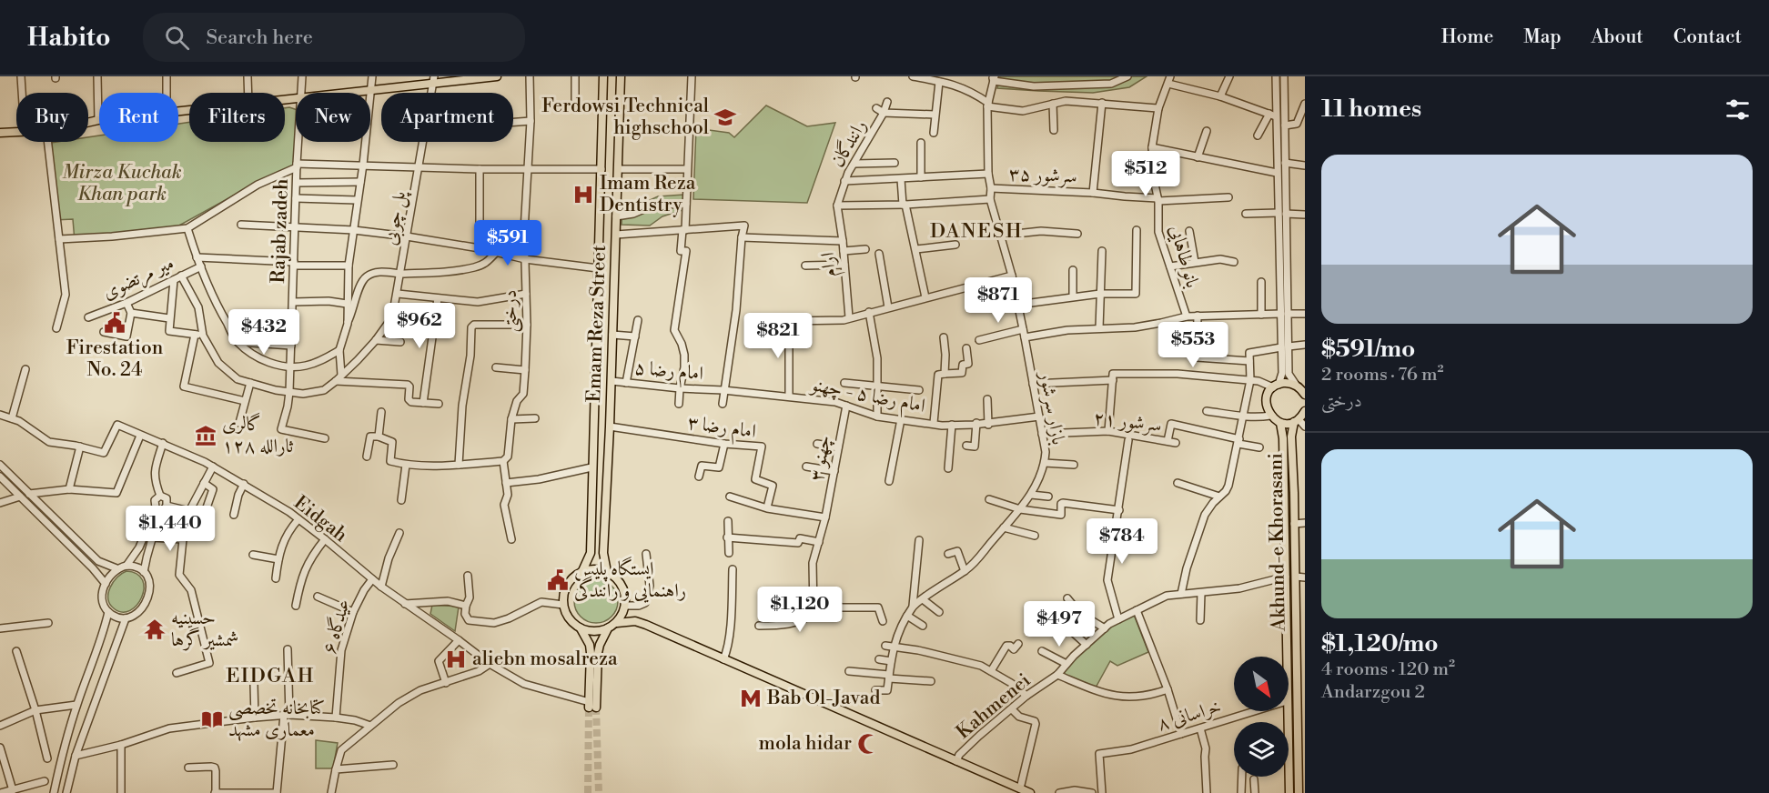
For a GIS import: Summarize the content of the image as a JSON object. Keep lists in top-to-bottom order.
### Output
{
  "streets": {
    "main road": ["Emam Reza Street", "Akhund-e Khorasani"],
    "street": [
      "رانندگان",
      "سرشور ۳۵",
      "پل چوبی",
      "Rajab zadeh",
      "بانو طاهایی",
      "ارام",
      "میر مرتضوی",
      "درختی",
      "امام رضا ۵",
      "امام رضا ۵ - چهنو",
      "بازار سرشور",
      "سرشور ۲۱",
      "امام رضا ۳",
      "چهنو ۳",
      "Eidgah",
      "عیدگاه ۶",
      "Kahmenei",
      "خراسانی ۸"
    ]
  },
  "crossings": [
    ["رانندگان", "ارام"],
    ["سرشور ۳۵", "بانو طاهایی"],
    ["سرشور ۳۵", "بازار سرشور"],
    ["Emam Reza Street", "امام رضا ۵"],
    ["Emam Reza Street", "امام رضا ۳"],
    ["امام رضا ۵", "امام رضا ۵ - چهنو"],
    ["امام رضا ۵ - چهنو", "بازار سرشور"],
    ["امام رضا ۵ - چهنو", "چهنو ۳"],
    ["بازار سرشور", "سرشور ۲۱"],
    ["Eidgah", "عیدگاه ۶"],
    ["Akhund-e Khorasani", "Kahmenei"]
  ],
  "districts": ["DANESH", "EIDGAH"],
  "parks": ["Mirza Kuchak Khan park"],
  "places": {
    "school or university": ["Ferdowsi Technical highschool"],
    "hospital": ["Imam Reza Dentistry", "aliebn mosalreza"],
    "public building": ["Firestation No. 24", "ایستگاه پلیس راهنمایی و رانندگی"],
    "museum": ["گالری ثارالله ۱۲۸"],
    "temple": ["حسینیه شمشیر گرها"],
    "metro station": ["Bab Ol-Javad"],
    "library": ["کتابخانه تخصصی معماری مشهد"],
    "mosque": ["mola hidar"]
  },
  "north": "bottom right",
  "page": {
    "header": "Habito",
    "search": "Search here",
    "nav": [
      "Home",
      "Map",
      "About",
      "Contact"
    ],
    "heading": "11 homes",
    "chip": [
      "Buy",
      "Rent",
      "Filters",
      "New",
      "Apartment"
    ],
    "list": [
      {
        "name": "$591/mo",
        "note": "2 rooms · 76 m² · درختی"
      },
      {
        "name": "$1,120/mo",
        "note": "4 rooms · 120 m² · Andarzgou 2"
      }
    ],
    "price": [
      "$512",
      "$591",
      "$871",
      "$962",
      "$432",
      "$821",
      "$553",
      "$1,440",
      "$784",
      "$1,120",
      "$497"
    ]
  }
}
